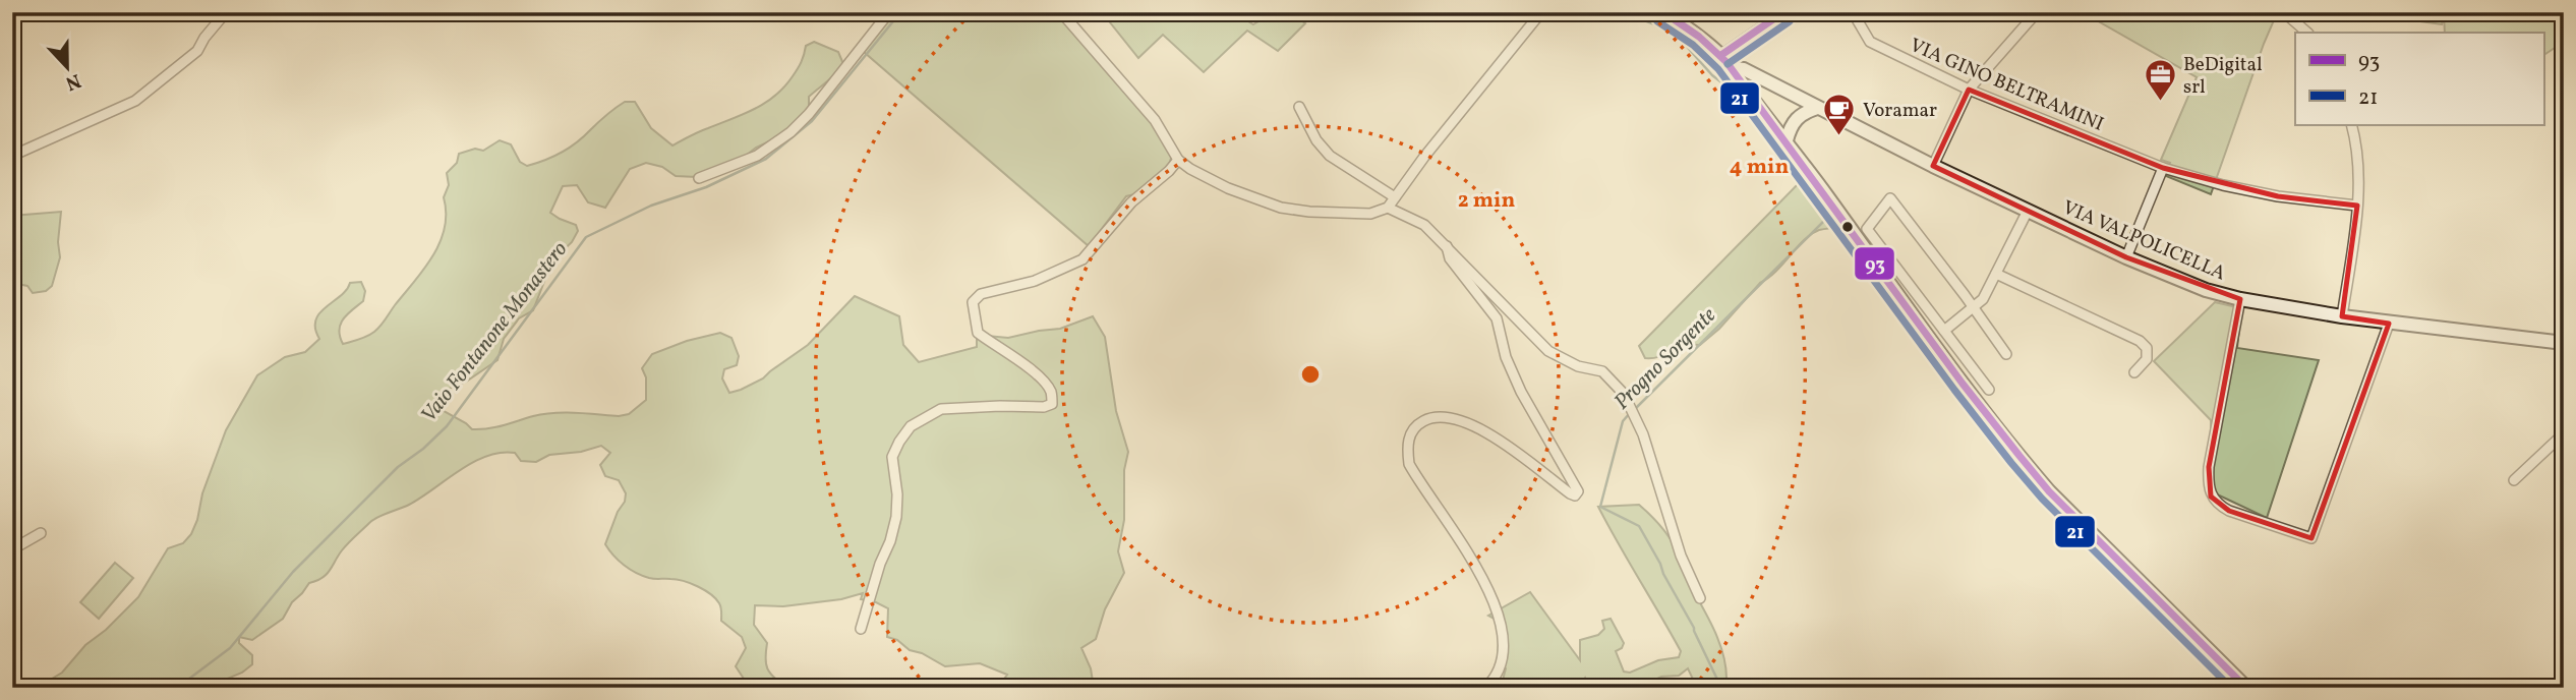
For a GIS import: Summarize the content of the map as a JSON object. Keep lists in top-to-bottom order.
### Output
{
  "streets": {
    "street": ["VIA GINO BELTRAMINI", "VIA VALPOLICELLA"]
  },
  "water": ["Vaio Fontanone Monastero", "Progno Sorgente"],
  "places": {
    "office": ["BeDigital srl"],
    "cafe": ["Voramar"]
  },
  "lines": ["transit line 93", "transit line 21"],
  "legend": ["93", "21"],
  "north": "bottom",
  "rings": ["4 min", "2 min"]
}
